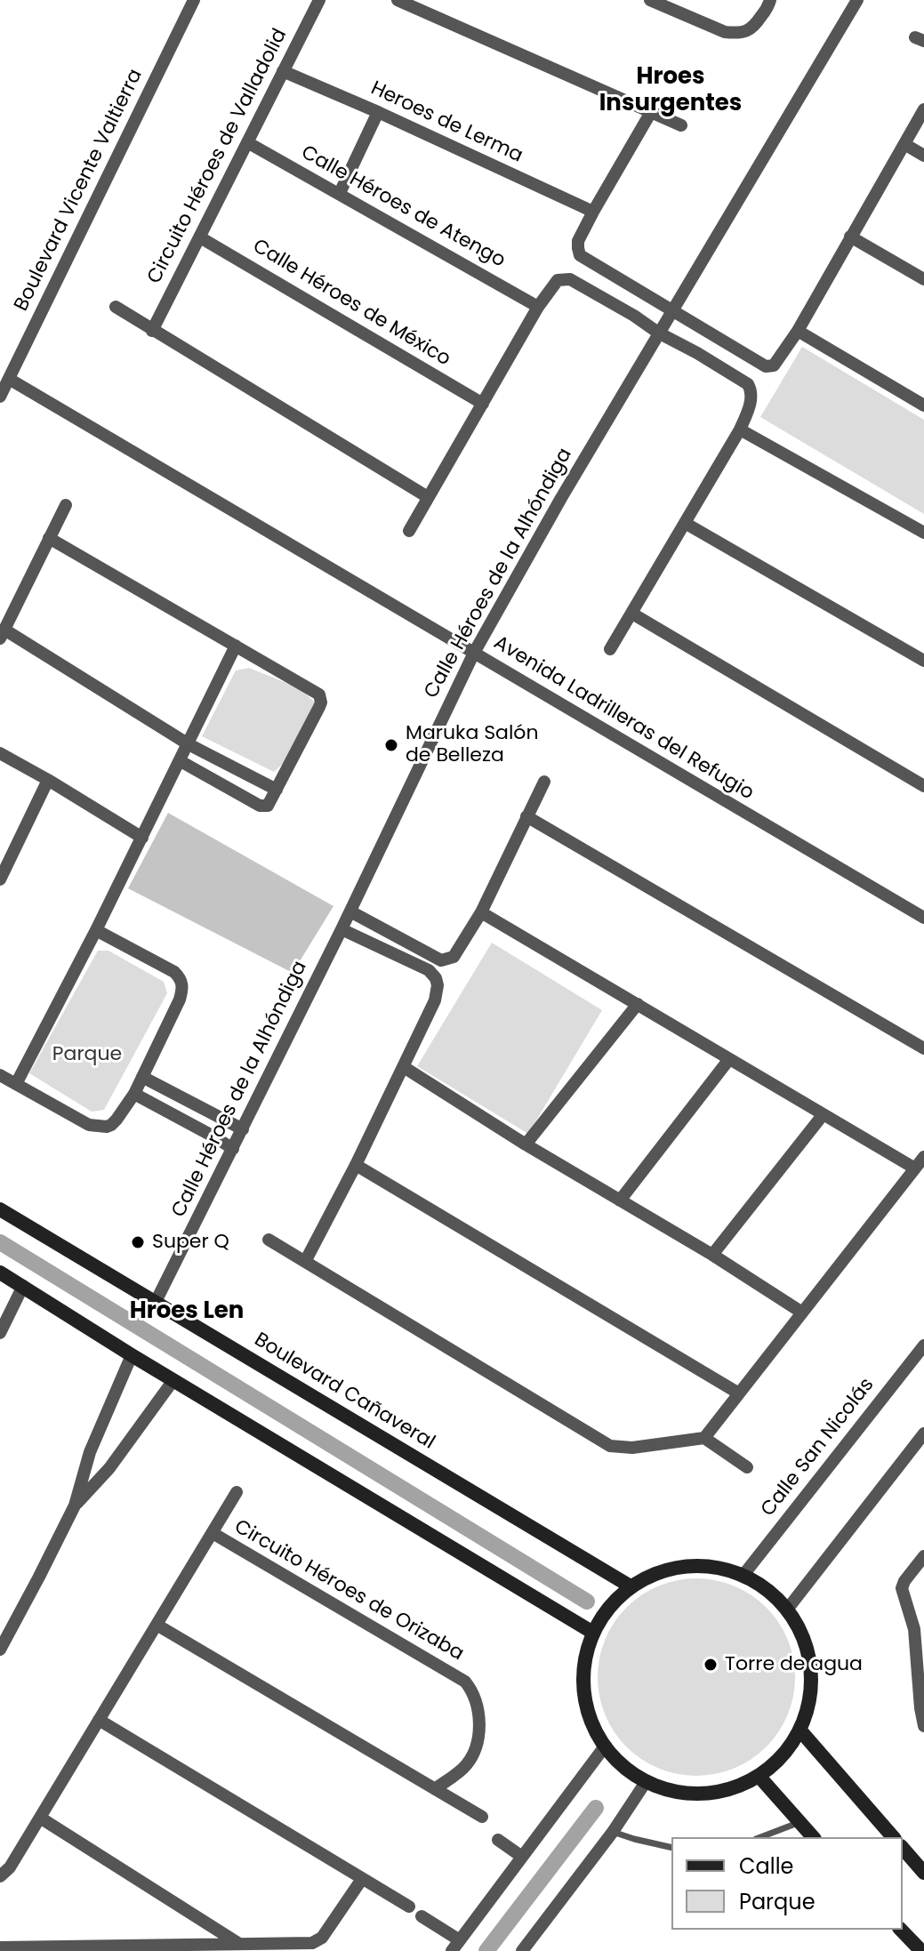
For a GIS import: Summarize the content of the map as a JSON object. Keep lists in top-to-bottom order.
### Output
{
  "streets": {
    "street": [
      "Heroes de Lerma",
      "Circuito Héroes de Valladolid",
      "Boulevard Vicente Valtierra",
      "Calle Héroes de Atengo",
      "Calle Héroes de México",
      "Calle Héroes de la Alhóndiga",
      "Avenida Ladrilleras del Refugio",
      "Boulevard Cañaveral",
      "Calle San Nicolás",
      "Circuito Héroes de Orizaba"
    ]
  },
  "crossings": [
    ["Heroes de Lerma", "Circuito Héroes de Valladolid"],
    ["Circuito Héroes de Valladolid", "Calle Héroes de Atengo"],
    ["Circuito Héroes de Valladolid", "Calle Héroes de México"],
    ["Boulevard Vicente Valtierra", "Avenida Ladrilleras del Refugio"],
    ["Calle Héroes de la Alhóndiga", "Avenida Ladrilleras del Refugio"],
    ["Calle Héroes de la Alhóndiga", "Boulevard Cañaveral"],
    ["Boulevard Cañaveral", "Calle San Nicolás"]
  ],
  "districts": ["Hroes Insurgentes", "Hroes Len"],
  "parks": ["Parque"],
  "places": ["Maruka Salón de Belleza", "Super Q", "Torre de agua"],
  "legend": ["Calle", "Parque"]
}
